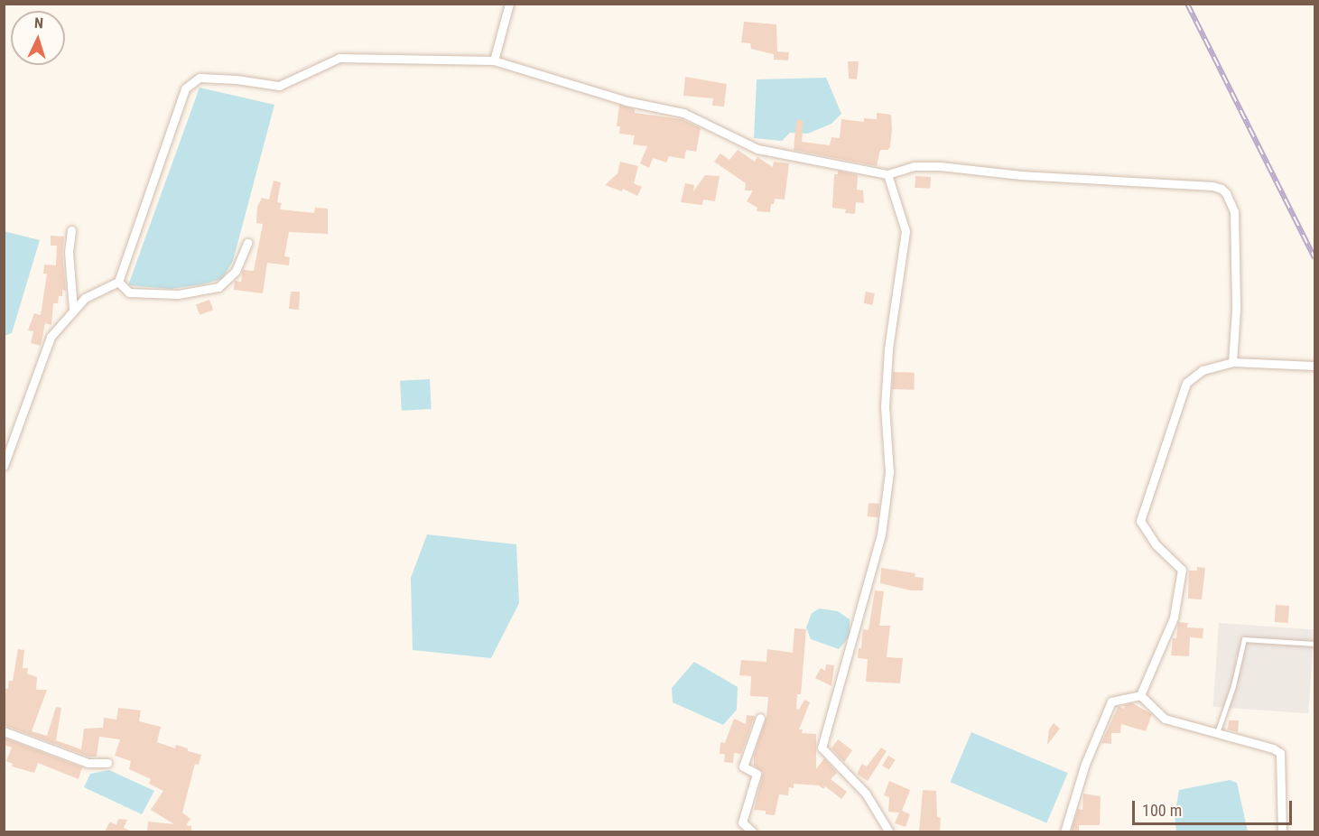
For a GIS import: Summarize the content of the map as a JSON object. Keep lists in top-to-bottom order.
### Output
{
  "scale_bar": "100 m",
  "north": "top"
}
